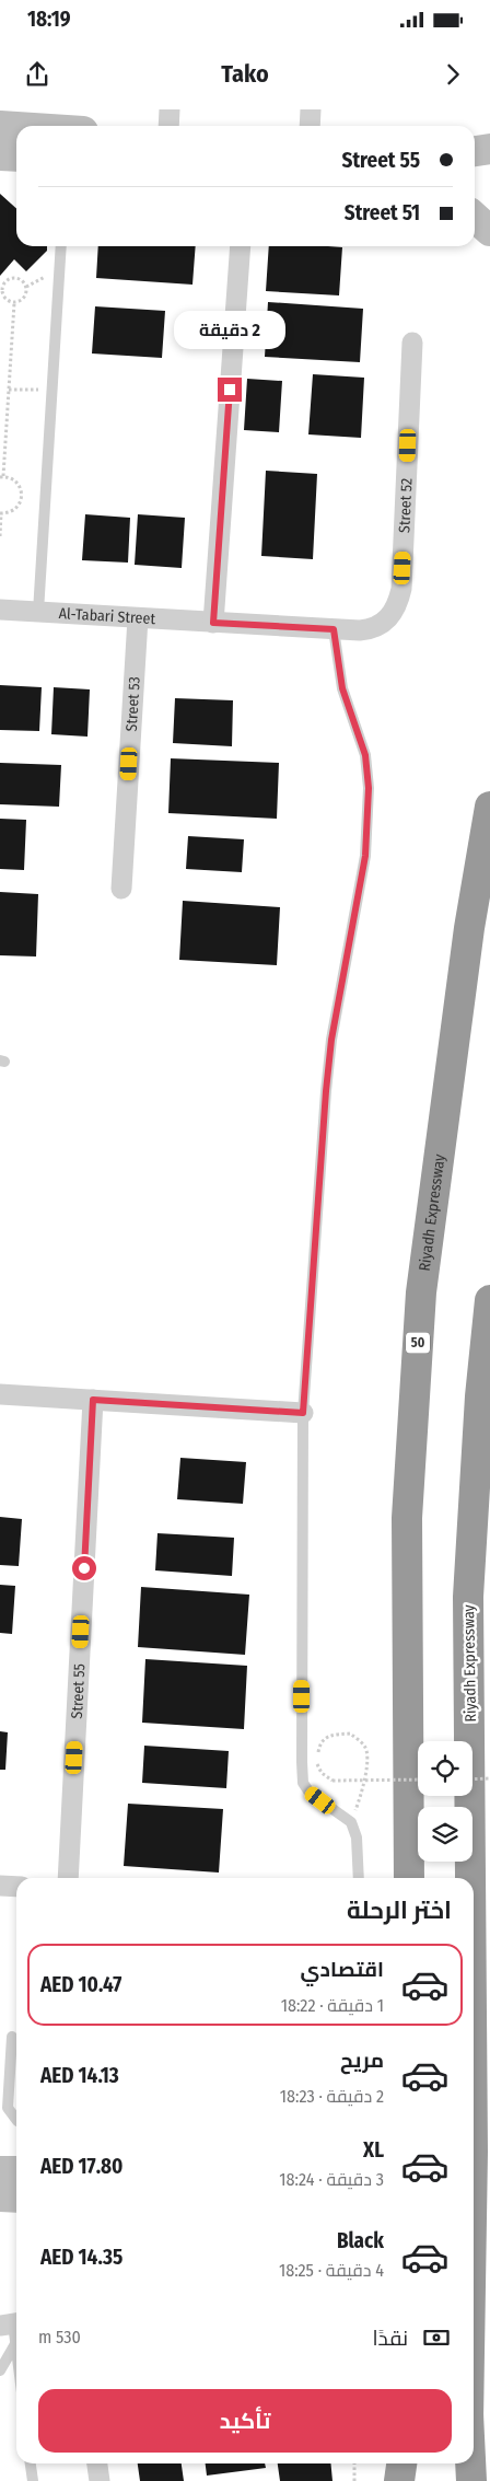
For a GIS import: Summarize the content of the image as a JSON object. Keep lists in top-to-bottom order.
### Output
{
  "streets": {
    "highway": ["Riyadh Expressway", "50"],
    "street": [
      "Street 52",
      "Al-Tabari Street",
      "Street 53",
      "Street 55"
    ]
  },
  "crossings": [
    ["Street 52", "Al-Tabari Street"],
    ["Al-Tabari Street", "Street 53"]
  ],
  "page": {
    "status": "18:19",
    "header": "Tako",
    "banner": ["Street 55", "Street 51"],
    "bubble": "2 دقيقة",
    "heading": "اختر الرحلة",
    "list": [
      {
        "name": "اقتصادي",
        "note": "1 دقيقة · 18:22",
        "value": "AED 10.47"
      },
      {
        "name": "مريح",
        "note": "2 دقيقة · 18:23",
        "value": "AED 14.13"
      },
      {
        "name": "XL",
        "note": "3 دقيقة · 18:24",
        "value": "AED 17.80"
      },
      {
        "name": "Black",
        "note": "4 دقيقة · 18:25",
        "value": "AED 14.35"
      }
    ],
    "pay": ["نقدًا", "530 m"],
    "buttons": "تأكيد"
  }
}
